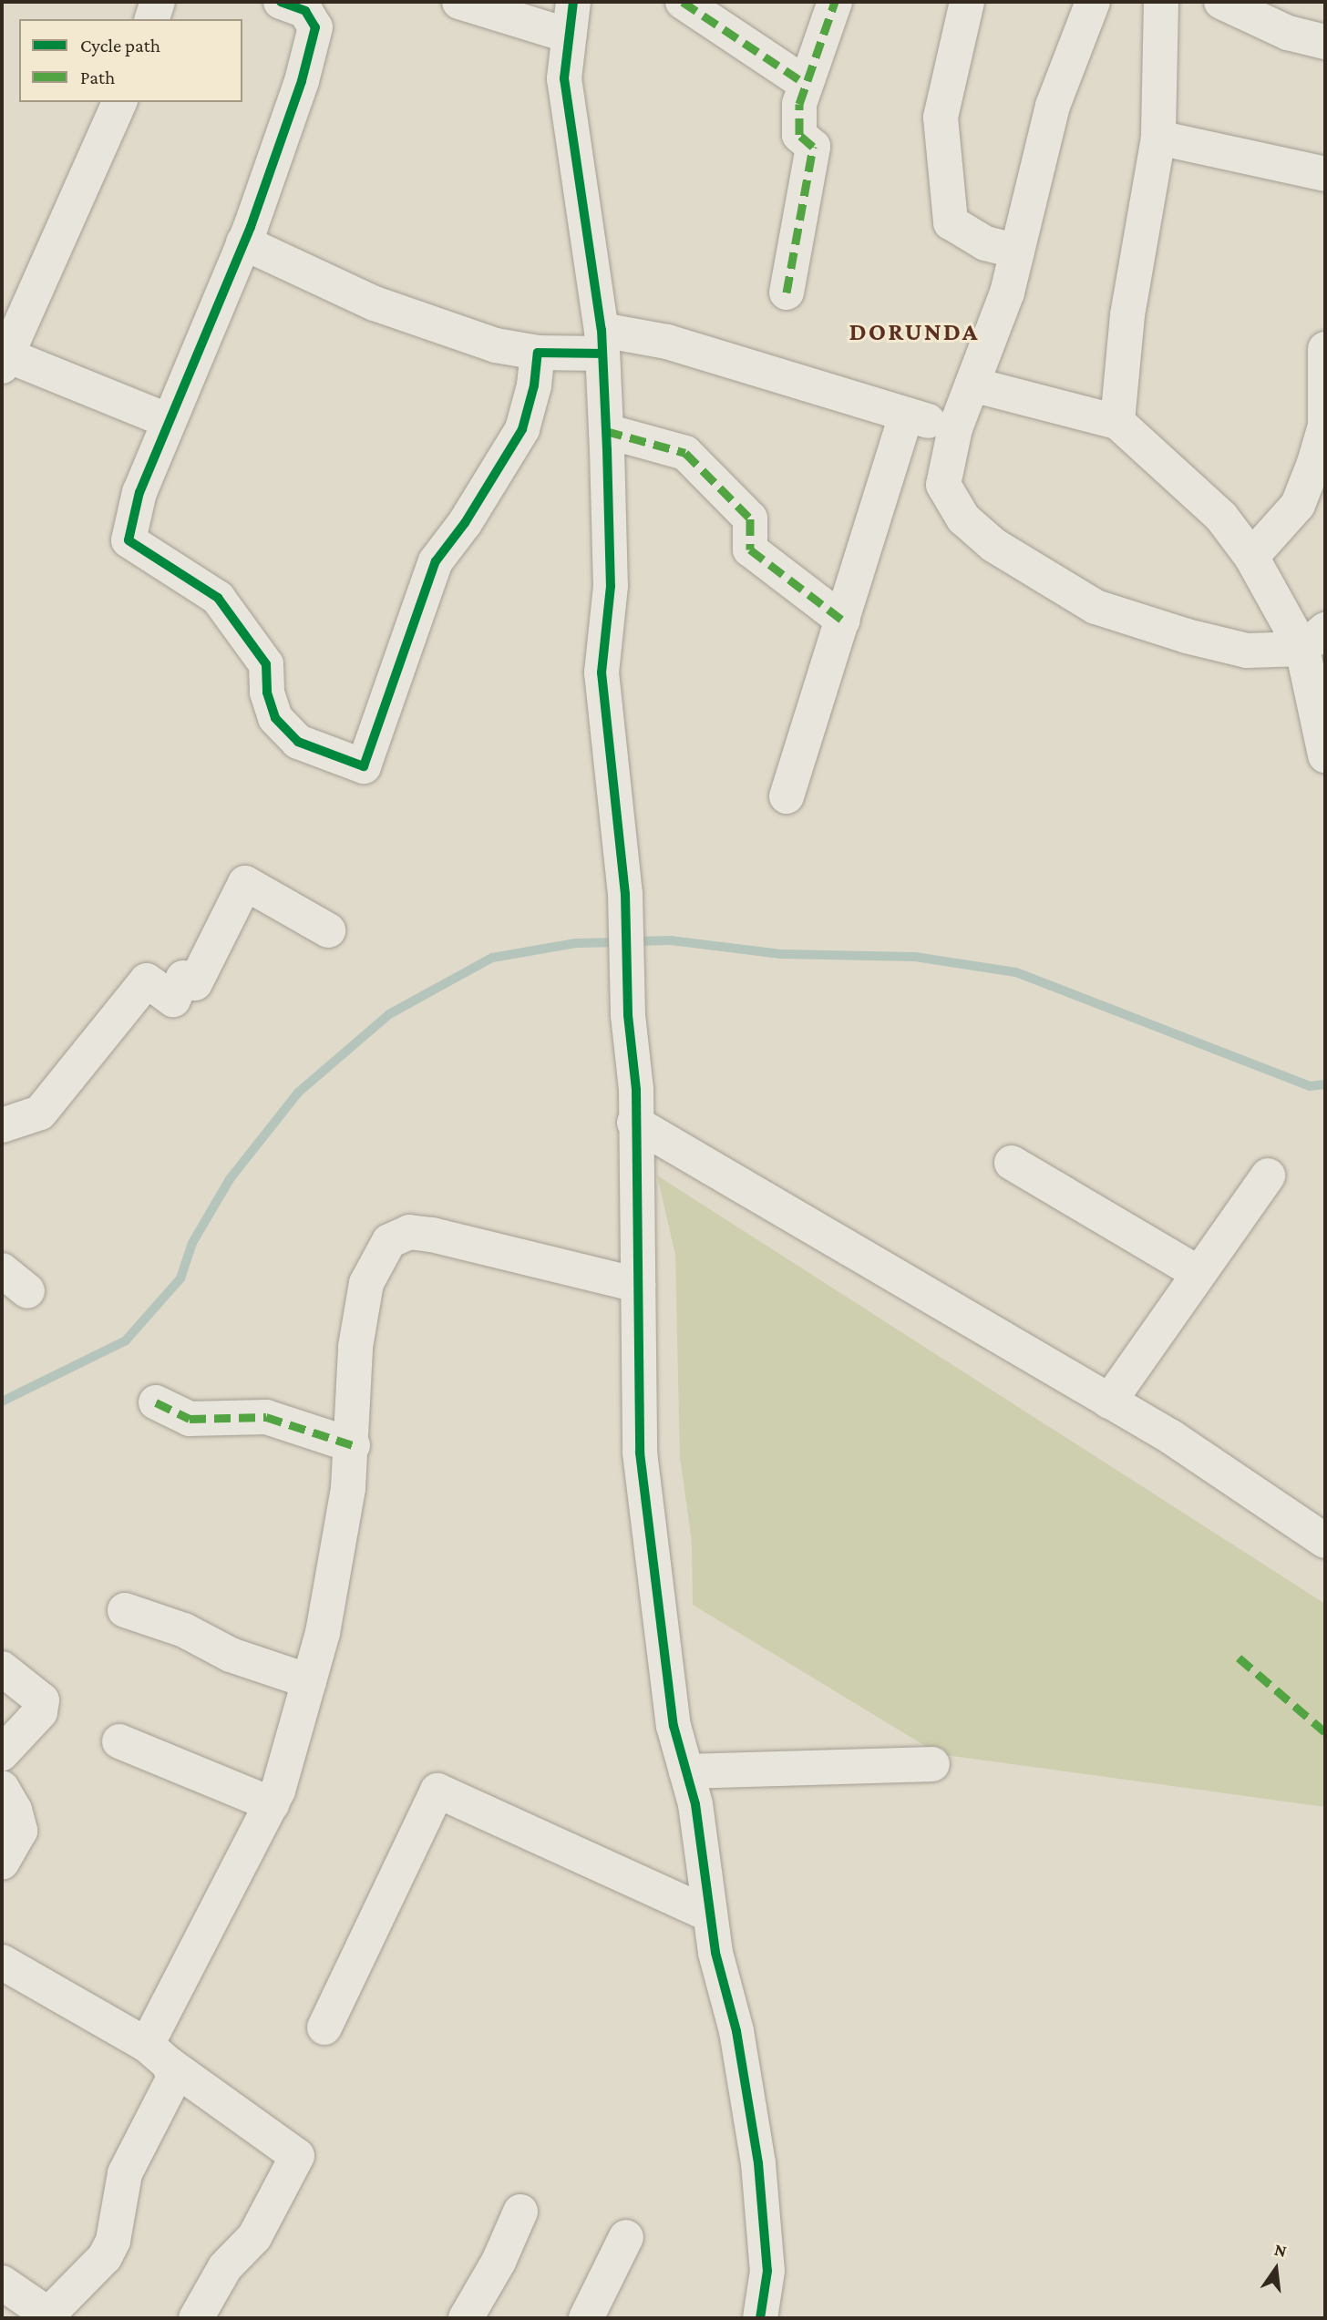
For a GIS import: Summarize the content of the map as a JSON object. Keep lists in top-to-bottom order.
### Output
{
  "districts": ["DORUNDA"],
  "legend": ["Cycle path", "Path"],
  "north": "top"
}
